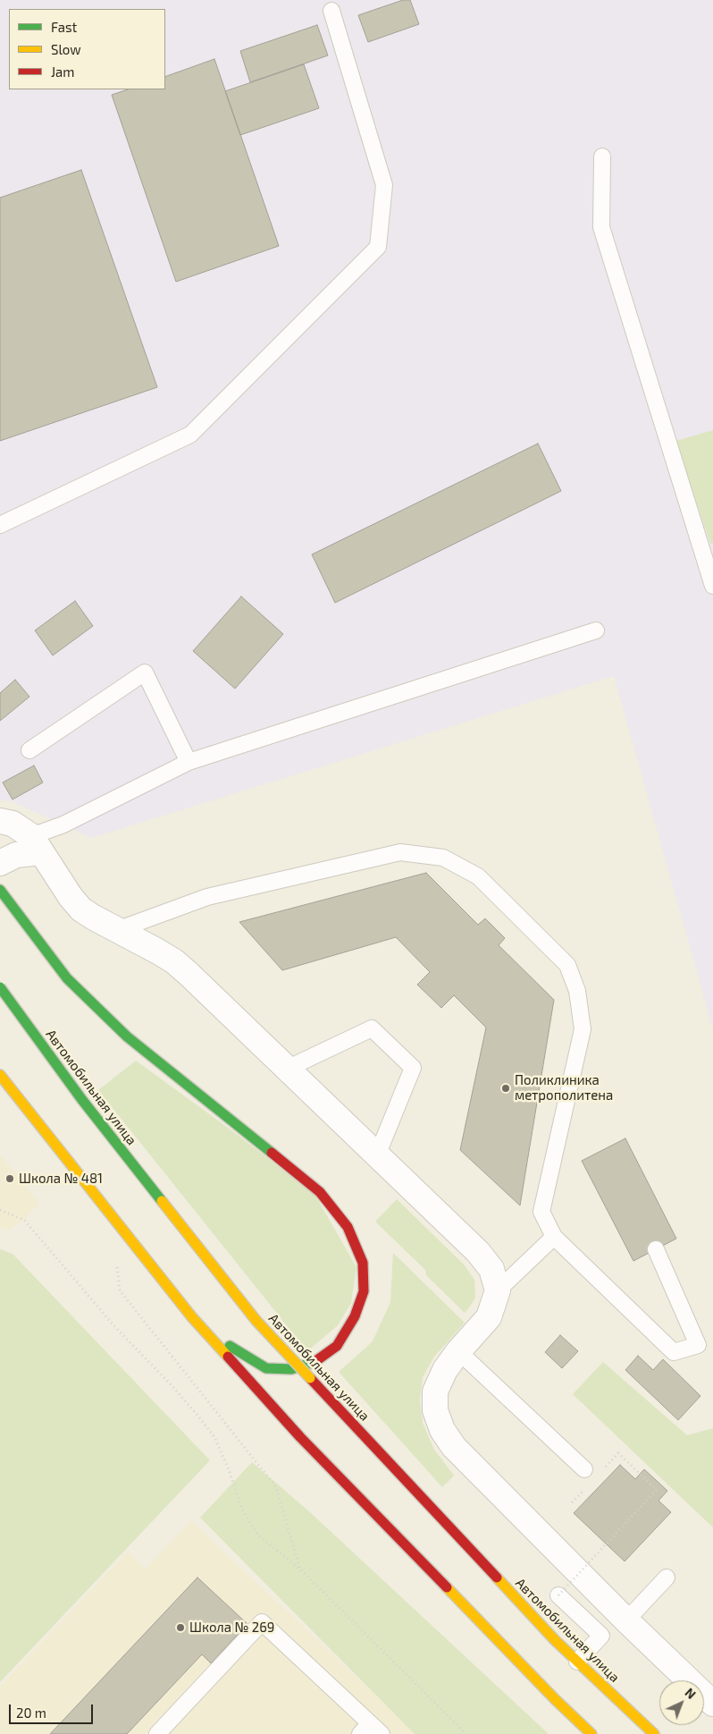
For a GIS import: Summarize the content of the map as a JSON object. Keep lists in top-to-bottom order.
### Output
{
  "streets": {
    "main road": ["Автомобильная улица"]
  },
  "places": ["Поликлиника метрополитена", "Школа № 481", "Школа № 269"],
  "legend": ["Fast", "Slow", "Jam"],
  "scale_bar": "20 m",
  "north": "top right"
}
